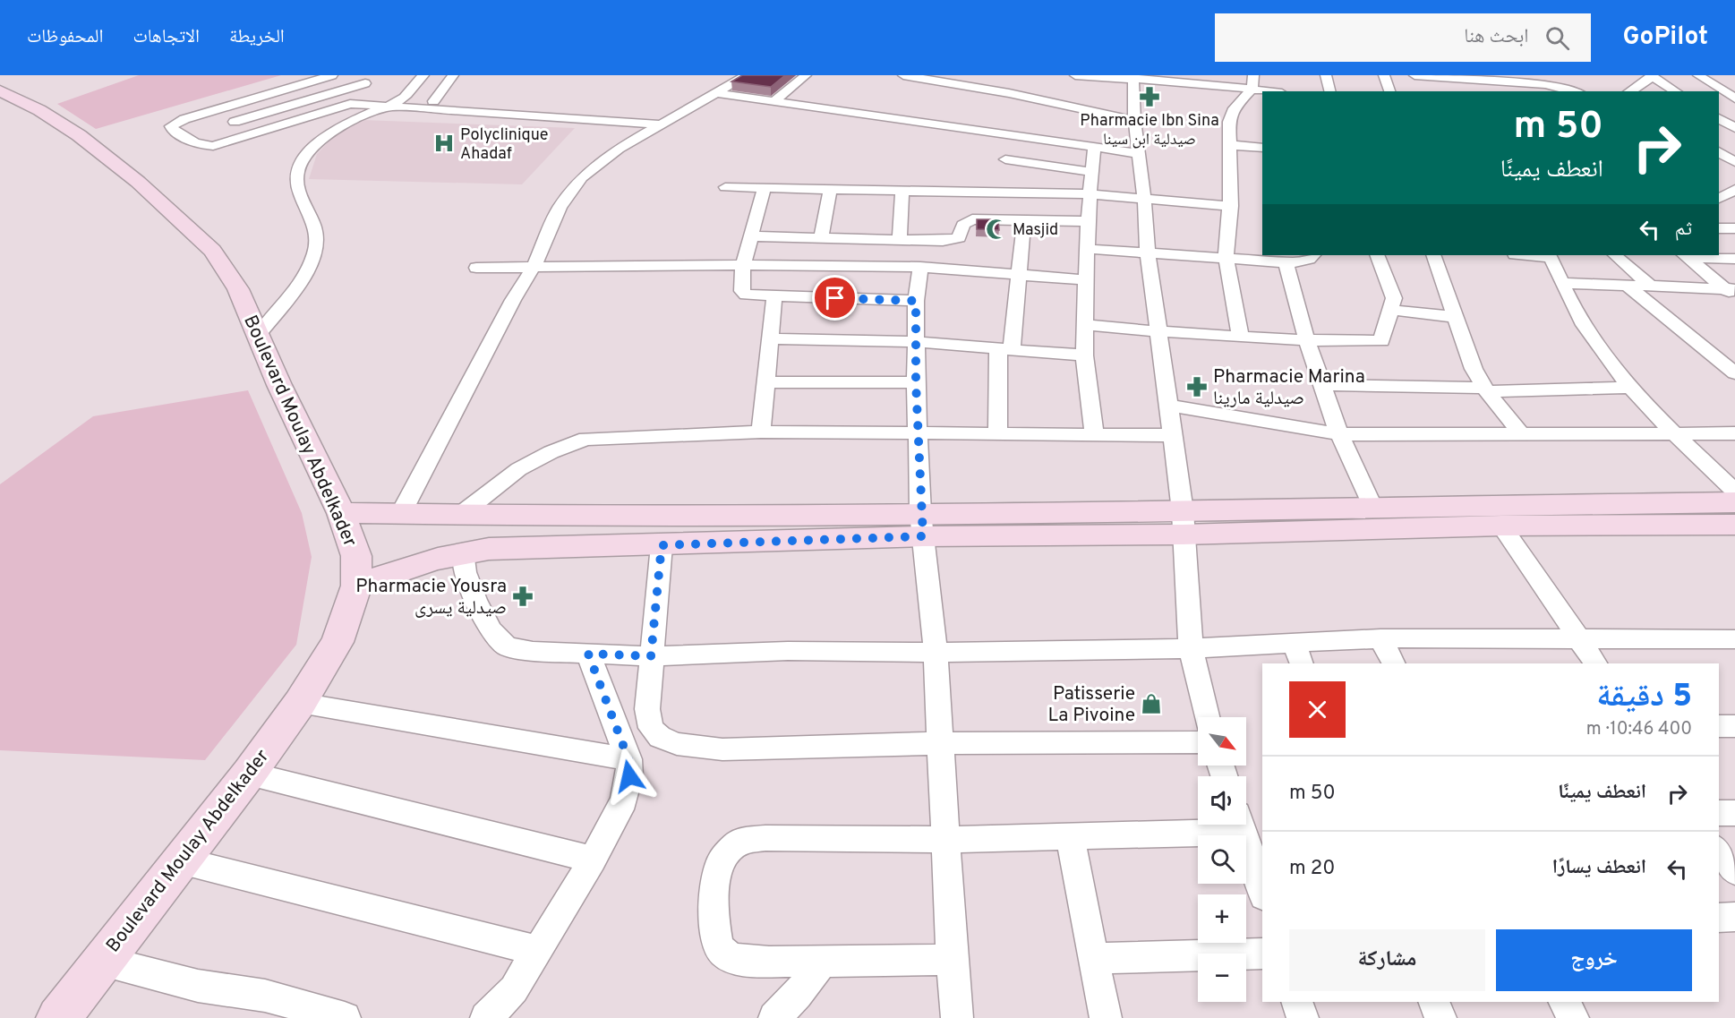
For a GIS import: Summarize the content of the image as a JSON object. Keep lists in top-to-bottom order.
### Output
{
  "streets": {
    "street": ["Boulevard Moulay Abdelkader"]
  },
  "places": {
    "pharmacy": ["Pharmacie Ibn Sina صيدلية ابن سينا", "Pharmacie Marina صيدلية مارينا", "Pharmacie Yousra صيدلية يسرى"],
    "hospital": ["Polyclinique Ahadaf"],
    "mosque": ["Masjid"],
    "shop": ["Patisserie La Pivoine"]
  },
  "north": "bottom right",
  "page": {
    "header": "GoPilot",
    "search": "ابحث هنا",
    "nav": ["الخريطة", "الاتجاهات", "المحفوظات"],
    "turn": ["50 m", "انعطف يمينًا"],
    "then": "ثم",
    "heading": ["5 دقيقة", "400 m · 10:46"],
    "map_buttons": ["+", "−"],
    "list": [
      {
        "name": "انعطف يمينًا",
        "value": "50 m"
      },
      {
        "name": "انعطف يسارًا",
        "value": "20 m"
      }
    ],
    "buttons": ["خروج", "مشاركة"]
  }
}
